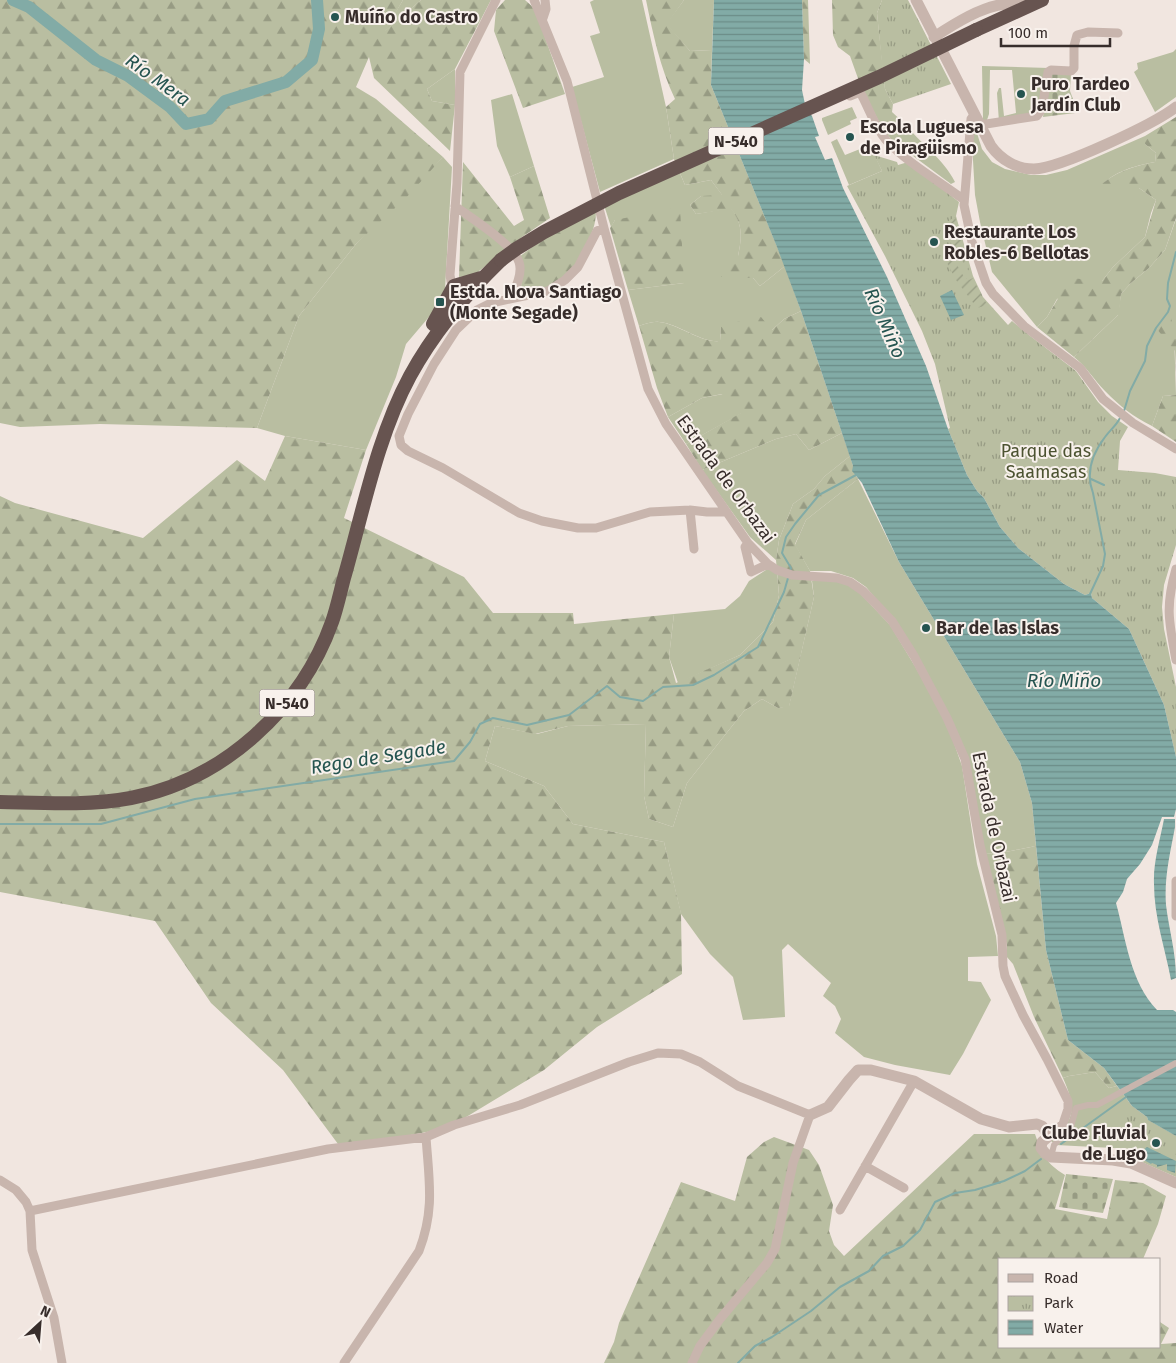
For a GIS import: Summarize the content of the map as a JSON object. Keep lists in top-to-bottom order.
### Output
{
  "streets": {
    "highway": ["N-540"],
    "street": ["Estrada de Orbazai"]
  },
  "water": ["Río Mera", "Río Miño", "Rego de Segade"],
  "parks": ["Parque das Saamasas"],
  "places": {
    "other": [
      "Muíño do Castro",
      "Puro Tardeo Jardín Club",
      "Escola Luguesa de Piragüismo",
      "Restaurante Los Robles-6 Bellotas",
      "Bar de las Islas",
      "Clube Fluvial de Lugo"
    ],
    "transit": ["Estda. Nova Santiago (Monte Segade)"]
  },
  "legend": ["Road", "Park", "Water"],
  "scale_bar": "100 m",
  "north": "top right"
}
